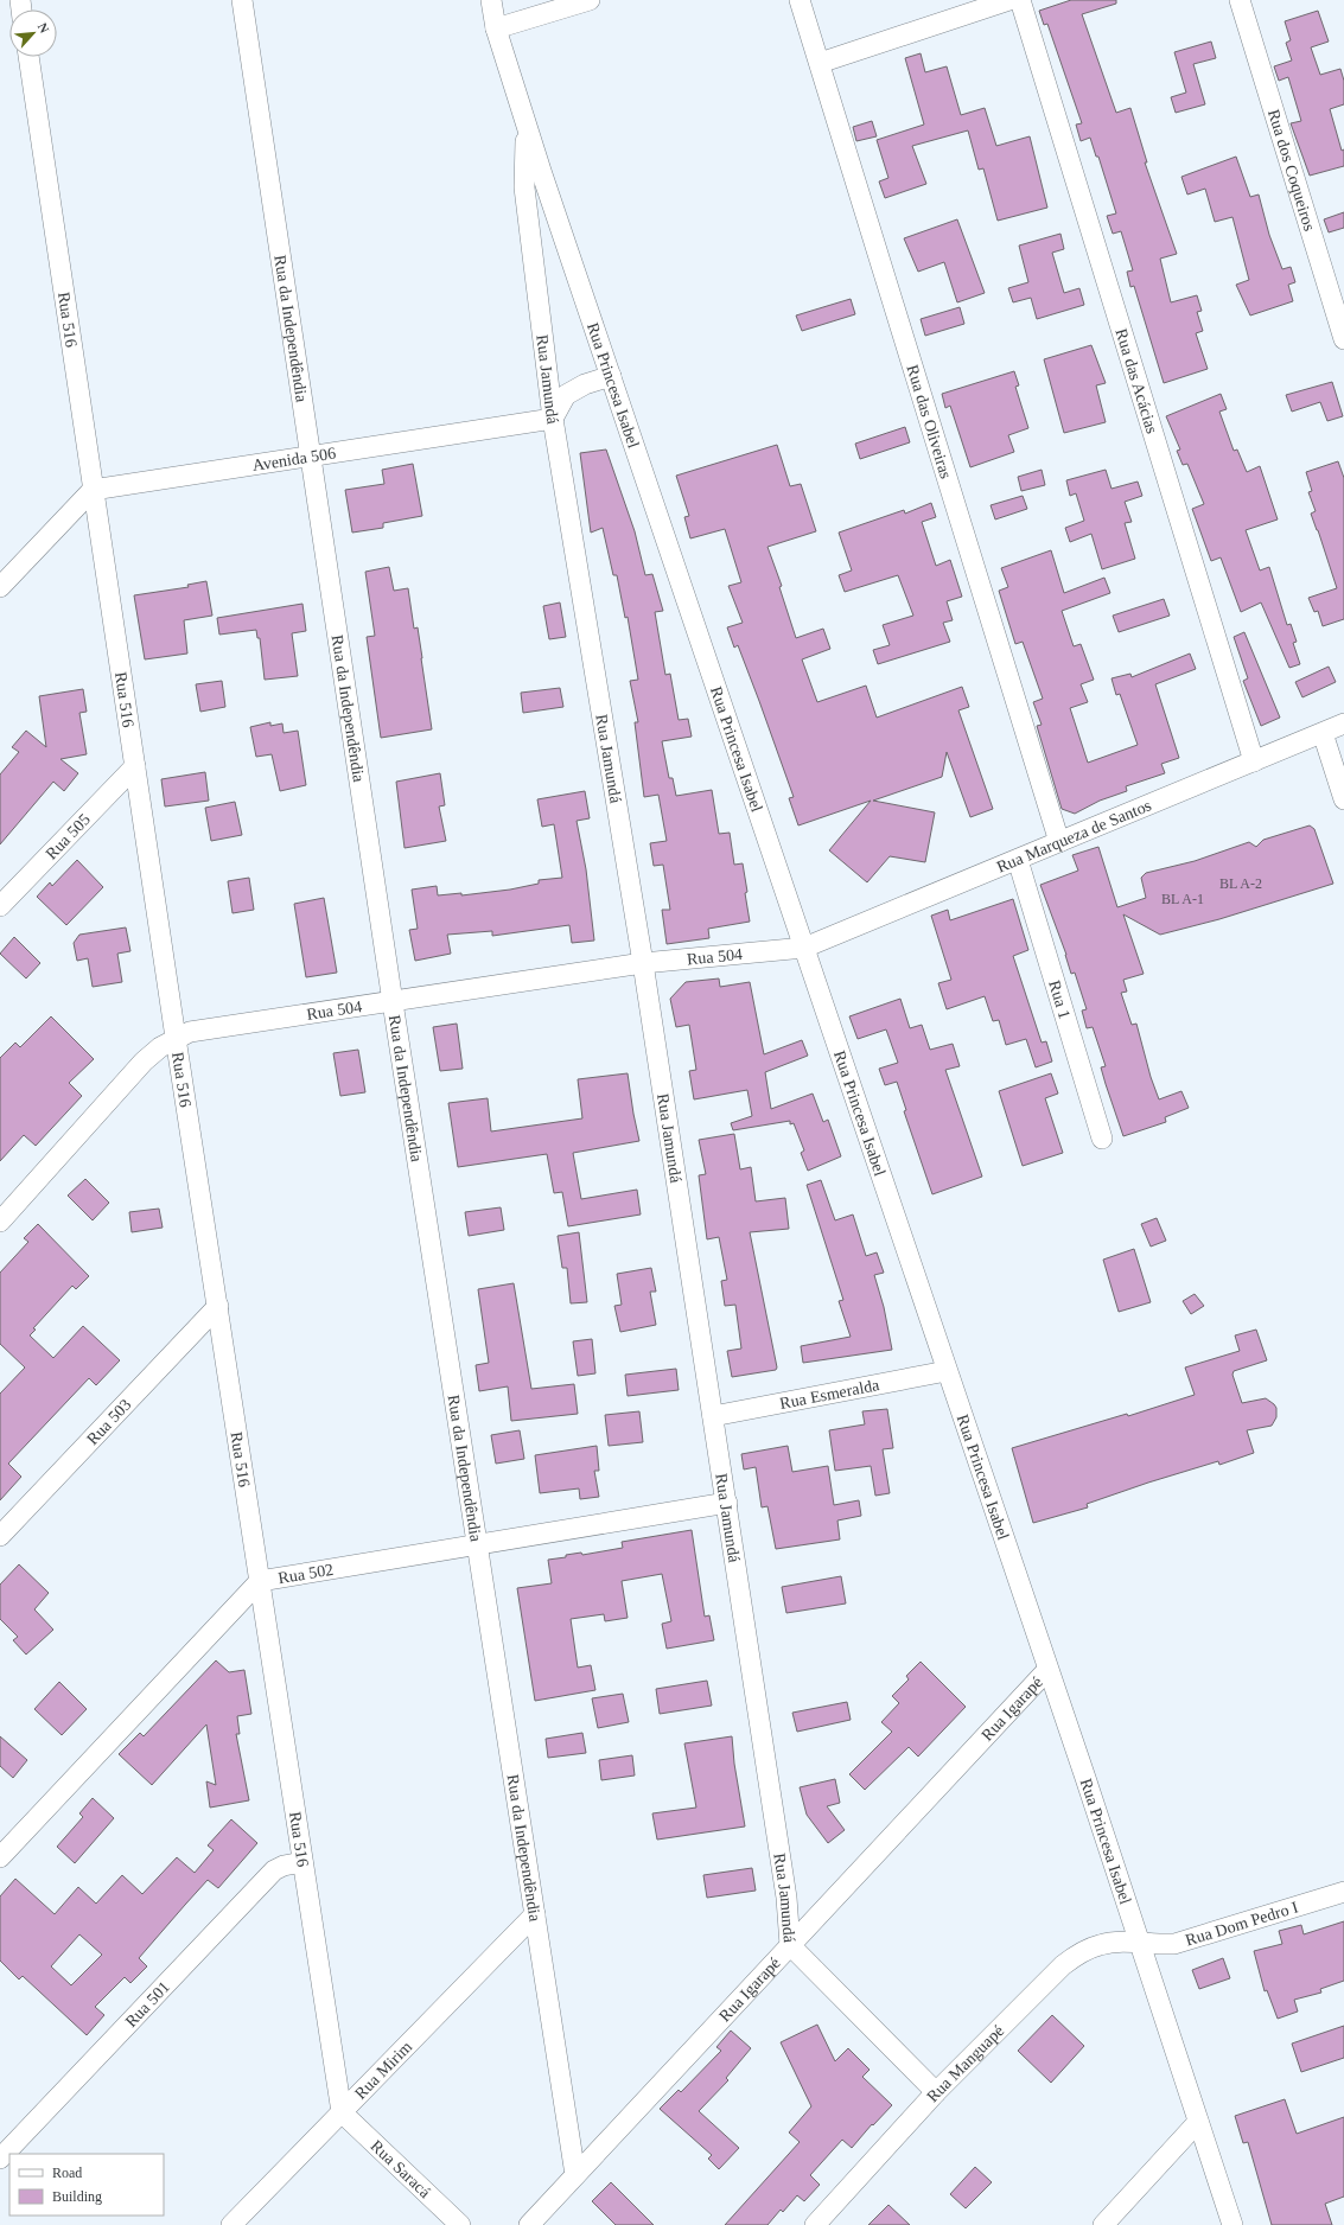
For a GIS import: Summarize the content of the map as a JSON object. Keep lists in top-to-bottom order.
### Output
{
  "streets": {
    "street": [
      "Rua dos Coqueiros",
      "Rua 516",
      "Rua da Independêndia",
      "Rua Jamundá",
      "Rua das Acácias",
      "Rua Princesa Isabel",
      "Rua das Oliveiras",
      "Avenida 506",
      "Rua 505",
      "Rua Marqueza de Santos",
      "Rua 504",
      "Rua 1",
      "Rua Esmeralda",
      "Rua 503",
      "Rua 502",
      "Rua Igarapé",
      "Rua Dom Pedro I",
      "Rua 501",
      "Rua Manguapé",
      "Rua Mirim",
      "Rua Saracá"
    ]
  },
  "crossings": [
    ["Rua 516", "Avenida 506"],
    ["Rua 516", "Rua 505"],
    ["Rua 516", "Rua 504"],
    ["Rua 516", "Rua 503"],
    ["Rua 516", "Rua 502"],
    ["Rua 516", "Rua 501"],
    ["Rua 516", "Rua Mirim"],
    ["Rua 516", "Rua Saracá"],
    ["Rua da Independêndia", "Avenida 506"],
    ["Rua da Independêndia", "Rua 504"],
    ["Rua da Independêndia", "Rua 502"],
    ["Rua da Independêndia", "Rua Igarapé"],
    ["Rua da Independêndia", "Rua Mirim"],
    ["Rua Jamundá", "Rua Princesa Isabel"],
    ["Rua Jamundá", "Avenida 506"],
    ["Rua Jamundá", "Rua 504"],
    ["Rua Jamundá", "Rua Esmeralda"],
    ["Rua Jamundá", "Rua 502"],
    ["Rua Jamundá", "Rua Igarapé"],
    ["Rua Jamundá", "Rua Manguapé"],
    ["Rua das Acácias", "Rua Marqueza de Santos"],
    ["Rua Princesa Isabel", "Rua Marqueza de Santos"],
    ["Rua Princesa Isabel", "Rua 504"],
    ["Rua Princesa Isabel", "Rua Esmeralda"],
    ["Rua Princesa Isabel", "Rua Igarapé"],
    ["Rua Princesa Isabel", "Rua Dom Pedro I"],
    ["Rua Princesa Isabel", "Rua Manguapé"],
    ["Rua das Oliveiras", "Rua Marqueza de Santos"],
    ["Rua Marqueza de Santos", "Rua 504"],
    ["Rua Marqueza de Santos", "Rua 1"],
    ["Rua Dom Pedro I", "Rua Manguapé"],
    ["Rua Mirim", "Rua Saracá"]
  ],
  "house_numbers": ["BL A-2", "BL A-1"],
  "legend": ["Road", "Building"],
  "north": "top right"
}
